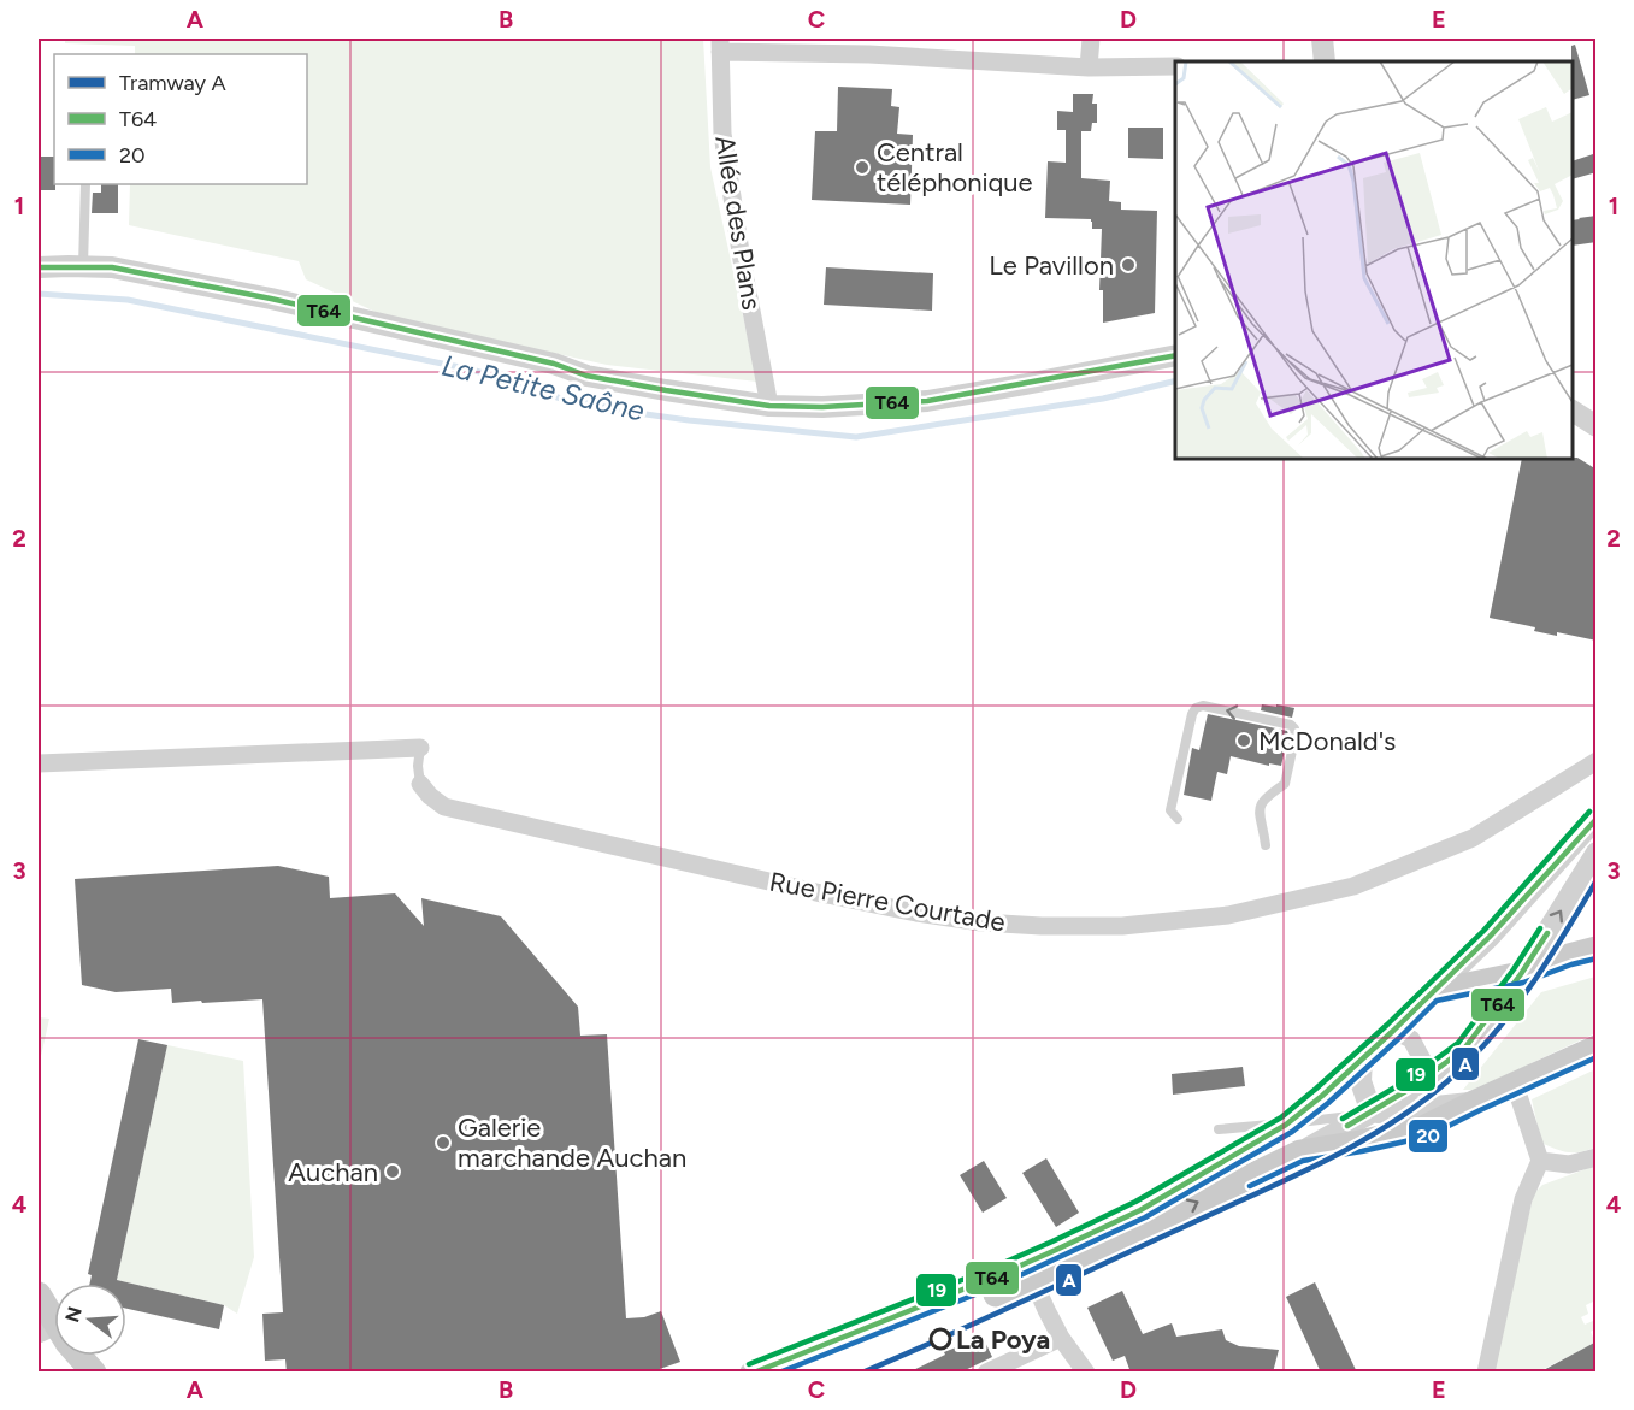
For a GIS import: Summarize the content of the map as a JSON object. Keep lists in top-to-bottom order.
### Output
{
  "streets": {
    "street": ["Allée des Plans", "Rue Pierre Courtade"]
  },
  "water": ["La Petite Saône"],
  "places": [
    "Central téléphonique",
    "Le Pavillon",
    "McDonald's",
    "Galerie marchande Auchan",
    "Auchan",
    "La Poya"
  ],
  "lines": [
    "transit line T64",
    "transit line 19",
    "tram line A",
    "transit line 20"
  ],
  "legend": ["Tramway A", "T64", "20"],
  "north": "left",
  "grid": {
    "columns": [
      "A",
      "B",
      "C",
      "D",
      "E"
    ],
    "rows": [
      "1",
      "2",
      "3",
      "4"
    ]
  }
}
